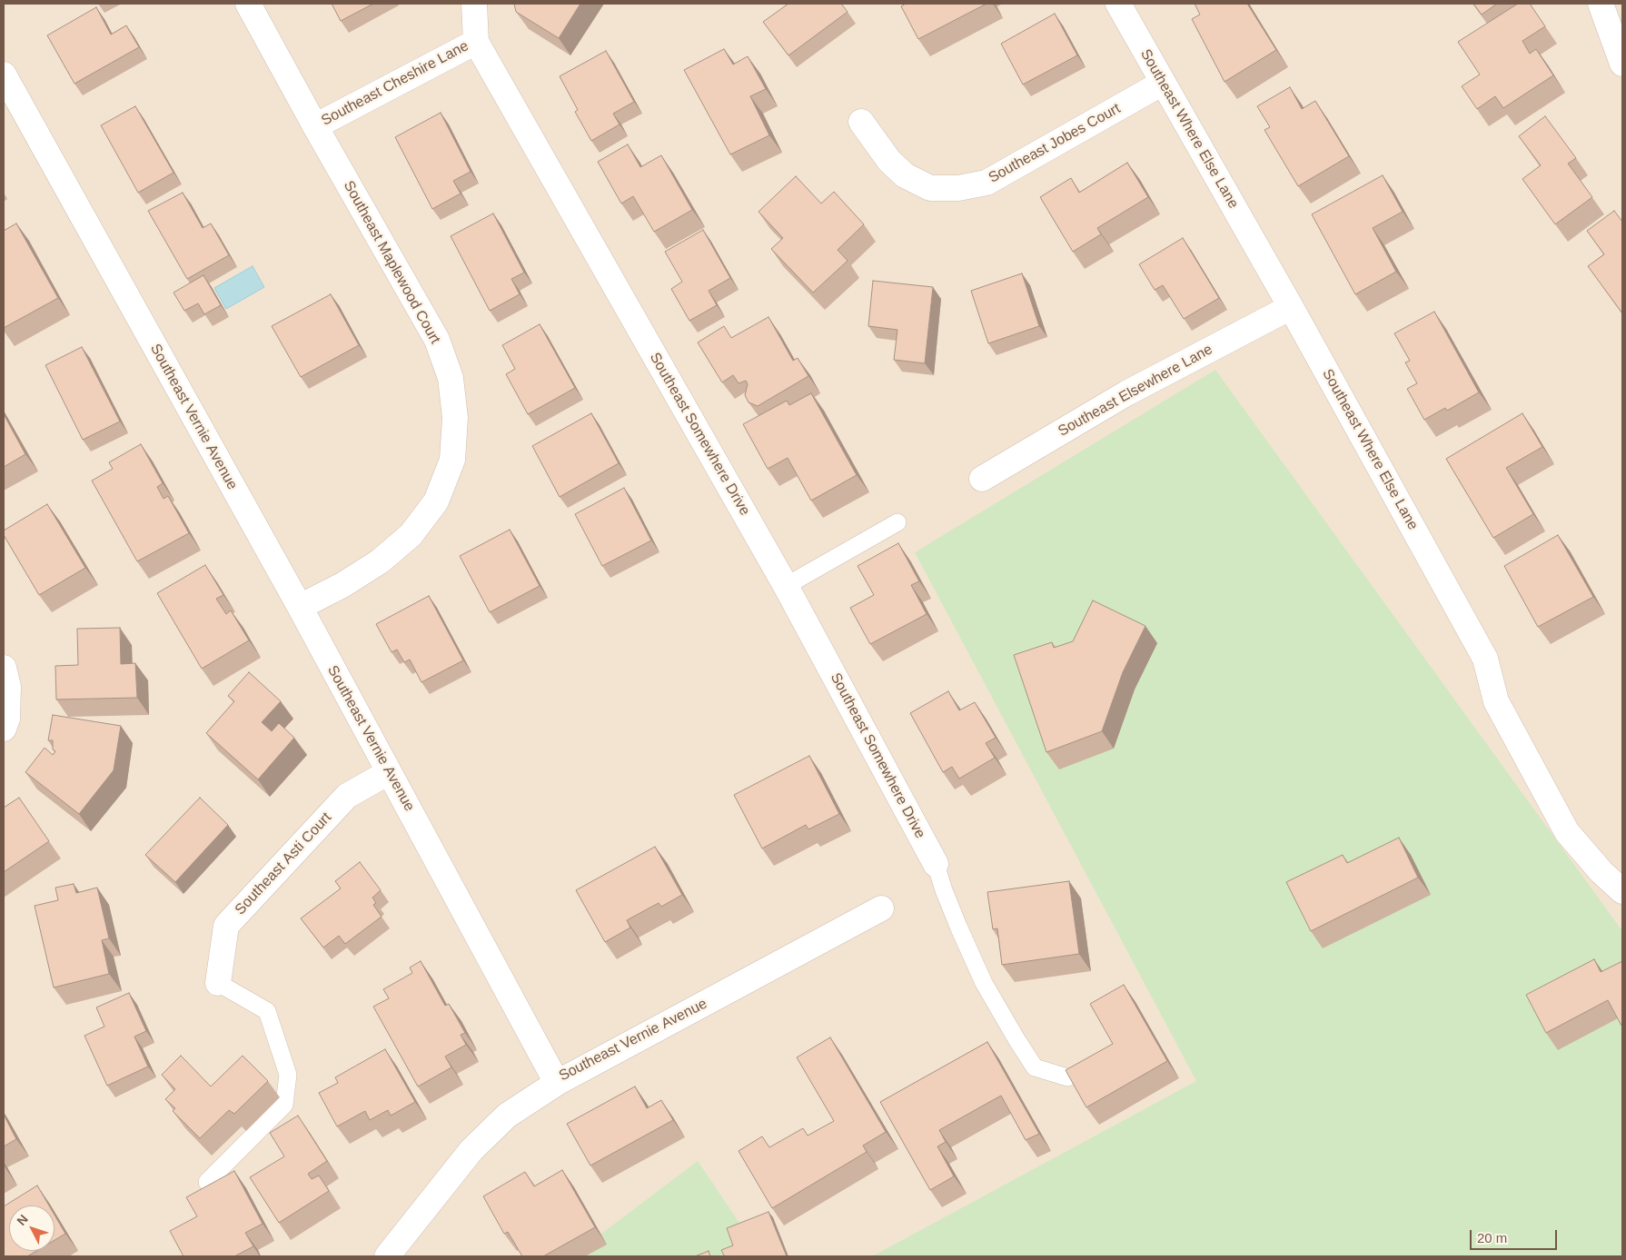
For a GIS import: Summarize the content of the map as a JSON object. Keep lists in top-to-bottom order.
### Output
{
  "streets": {
    "street": [
      "Southeast Cheshire Lane",
      "Southeast Where Else Lane",
      "Southeast Jobes Court",
      "Southeast Maplewood Court",
      "Southeast Elsewhere Lane",
      "Southeast Vernie Avenue",
      "Southeast Somewhere Drive",
      "Southeast Asti Court"
    ]
  },
  "crossings": [
    ["Southeast Cheshire Lane", "Southeast Maplewood Court"],
    ["Southeast Cheshire Lane", "Southeast Somewhere Drive"],
    ["Southeast Where Else Lane", "Southeast Jobes Court"],
    ["Southeast Where Else Lane", "Southeast Elsewhere Lane"],
    ["Southeast Maplewood Court", "Southeast Vernie Avenue"],
    ["Southeast Vernie Avenue", "Southeast Asti Court"]
  ],
  "scale_bar": "20 m",
  "north": "top left"
}
